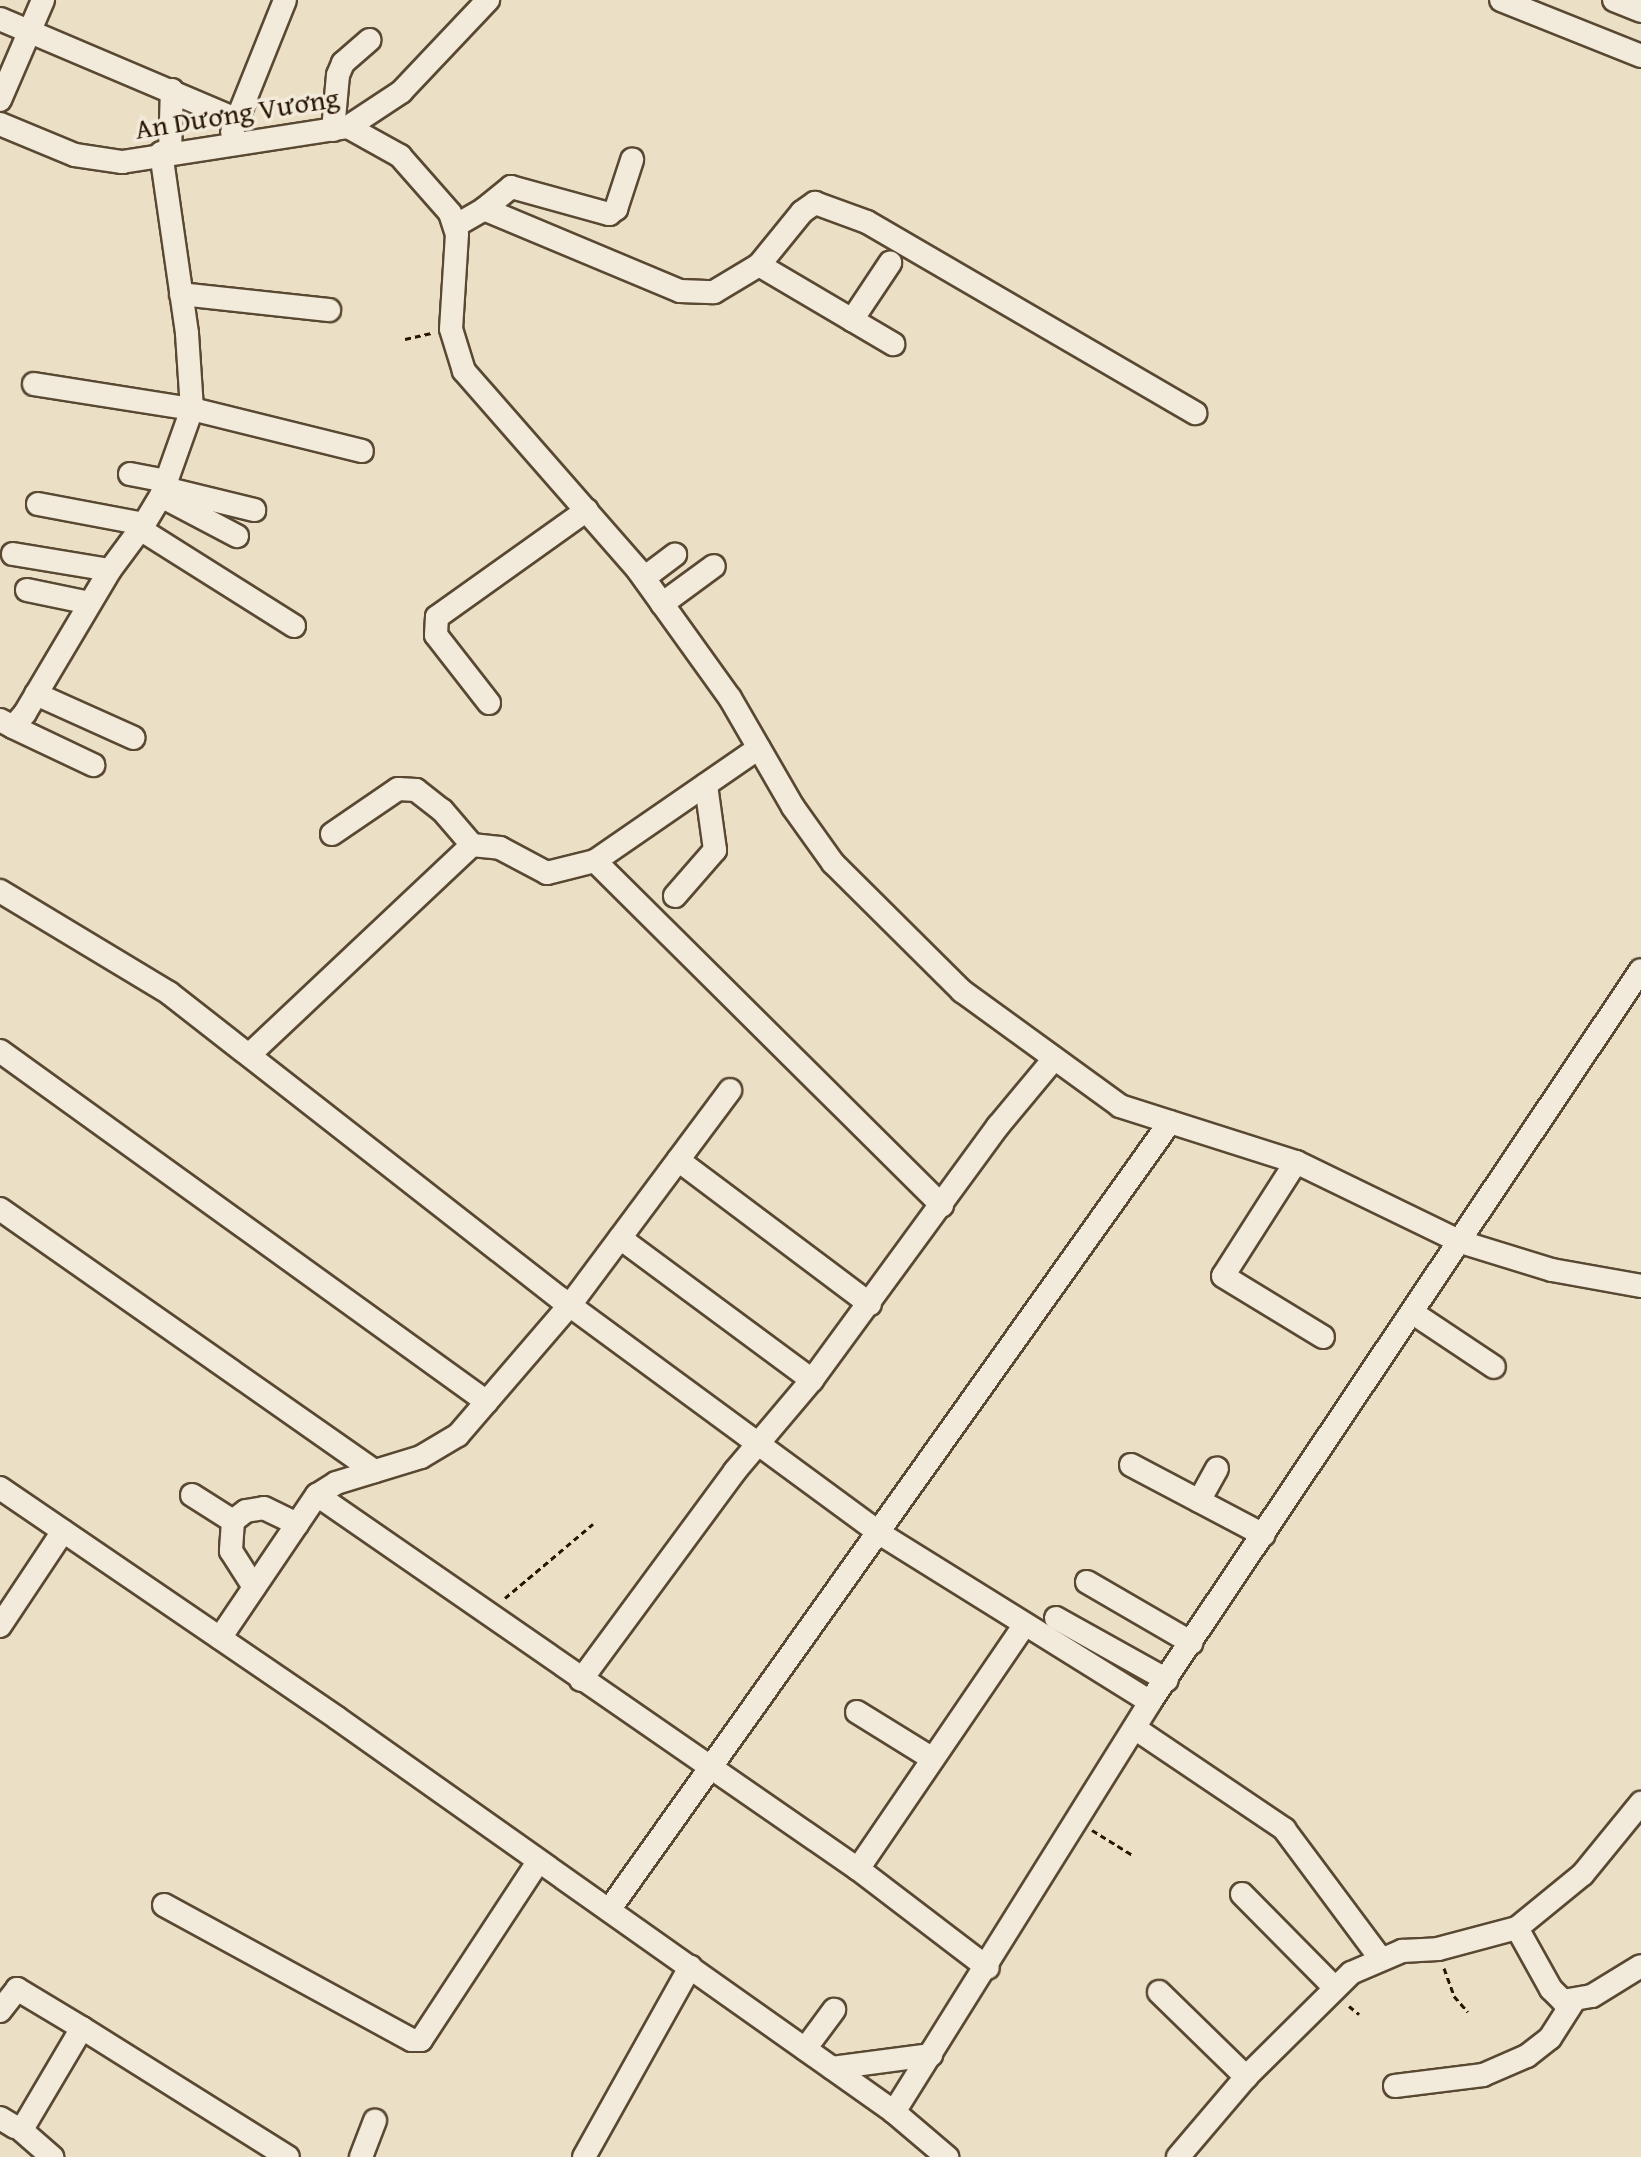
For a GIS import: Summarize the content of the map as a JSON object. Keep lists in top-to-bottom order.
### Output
{
  "streets": {
    "street": ["An Dương Vương"]
  }
}
